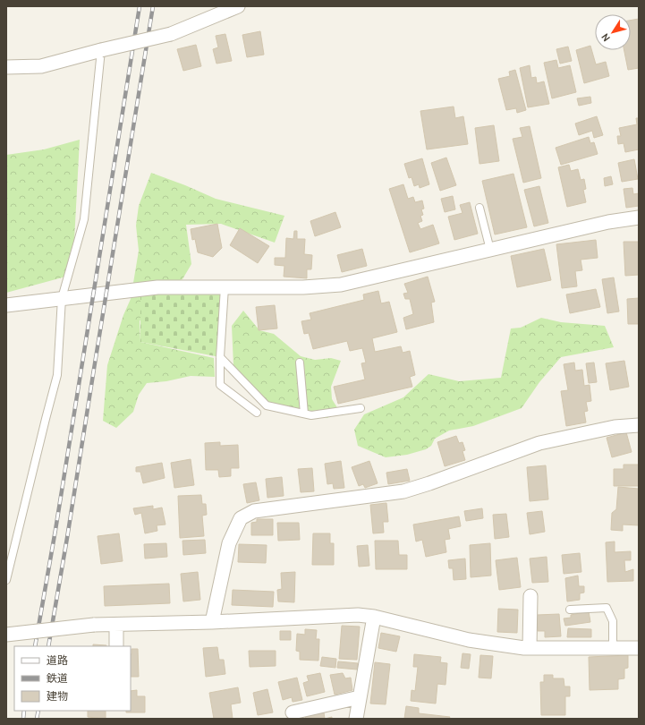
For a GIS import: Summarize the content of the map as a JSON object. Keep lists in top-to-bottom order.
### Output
{
  "legend": ["道路", "鉄道", "建物"],
  "north": "bottom left"
}
